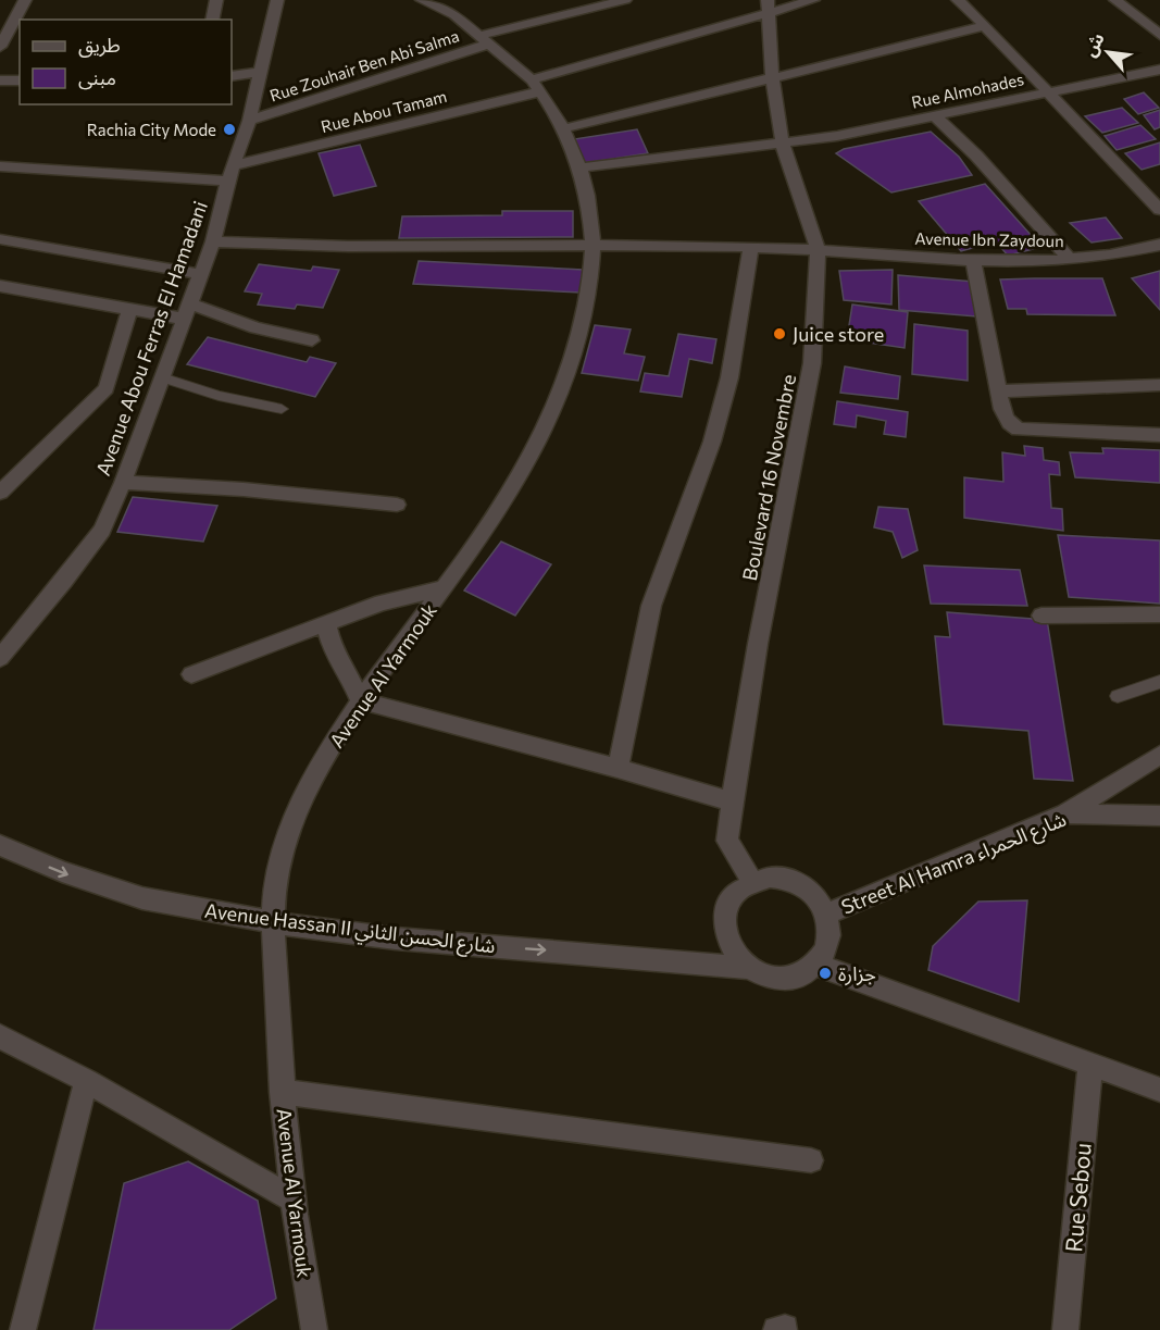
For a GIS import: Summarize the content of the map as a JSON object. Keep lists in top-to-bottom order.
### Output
{
  "streets": {
    "street": [
      "Rue Zouhair Ben Abi Salma",
      "Rue Almohades",
      "Rue Abou Tamam",
      "Avenue Ibn Zaydoun",
      "Avenue Abou Ferras El Hamadani",
      "Boulevard 16 Novembre",
      "Avenue Al Yarmouk",
      "Street Al Hamra شارع الحمراء",
      "Avenue Hassan II شارع الحسن الثاني",
      "Rue Sebou"
    ]
  },
  "crossings": [
    ["Rue Zouhair Ben Abi Salma", "Avenue Abou Ferras El Hamadani"],
    ["Rue Zouhair Ben Abi Salma", "Avenue Al Yarmouk"],
    ["Rue Almohades", "Boulevard 16 Novembre"],
    ["Rue Almohades", "Avenue Al Yarmouk"],
    ["Rue Abou Tamam", "Avenue Abou Ferras El Hamadani"],
    ["Rue Abou Tamam", "Avenue Al Yarmouk"],
    ["Avenue Ibn Zaydoun", "Avenue Abou Ferras El Hamadani"],
    ["Avenue Ibn Zaydoun", "Boulevard 16 Novembre"],
    ["Avenue Ibn Zaydoun", "Avenue Al Yarmouk"],
    ["Boulevard 16 Novembre", "Street Al Hamra شارع الحمراء"],
    ["Boulevard 16 Novembre", "Avenue Hassan II شارع الحسن الثاني"],
    ["Avenue Al Yarmouk", "Avenue Hassan II شارع الحسن الثاني"],
    ["Street Al Hamra شارع الحمراء", "Avenue Hassan II شارع الحسن الثاني"]
  ],
  "places": ["Rachia City Mode", "Juice store", "جزارة"],
  "legend": ["طريق", "مبنى"],
  "north": "top left"
}
